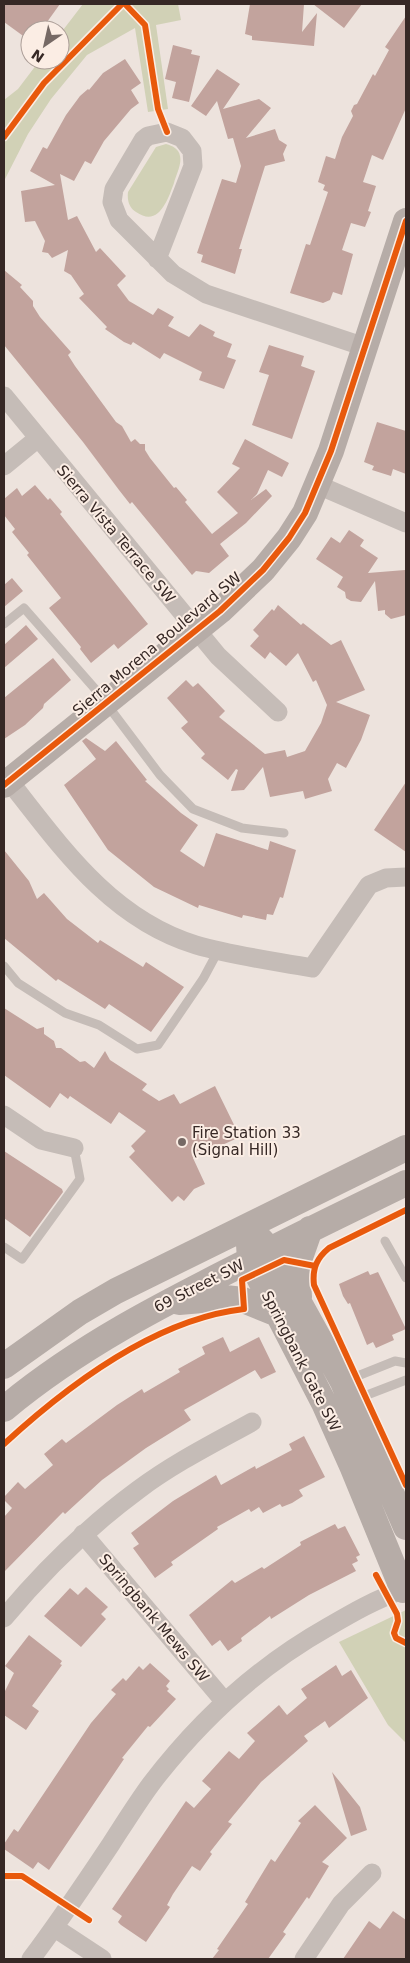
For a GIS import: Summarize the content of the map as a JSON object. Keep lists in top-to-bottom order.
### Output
{
  "streets": {
    "street": [
      "Sierra Vista Terrace SW",
      "Sierra Morena Boulevard SW",
      "69 Street SW",
      "Springbank Gate SW",
      "Springbank Mews SW"
    ]
  },
  "crossings": [
    ["Sierra Vista Terrace SW", "Sierra Morena Boulevard SW"],
    ["69 Street SW", "Springbank Gate SW"]
  ],
  "places": ["Fire Station 33 (Signal Hill)"],
  "north": "bottom left"
}
